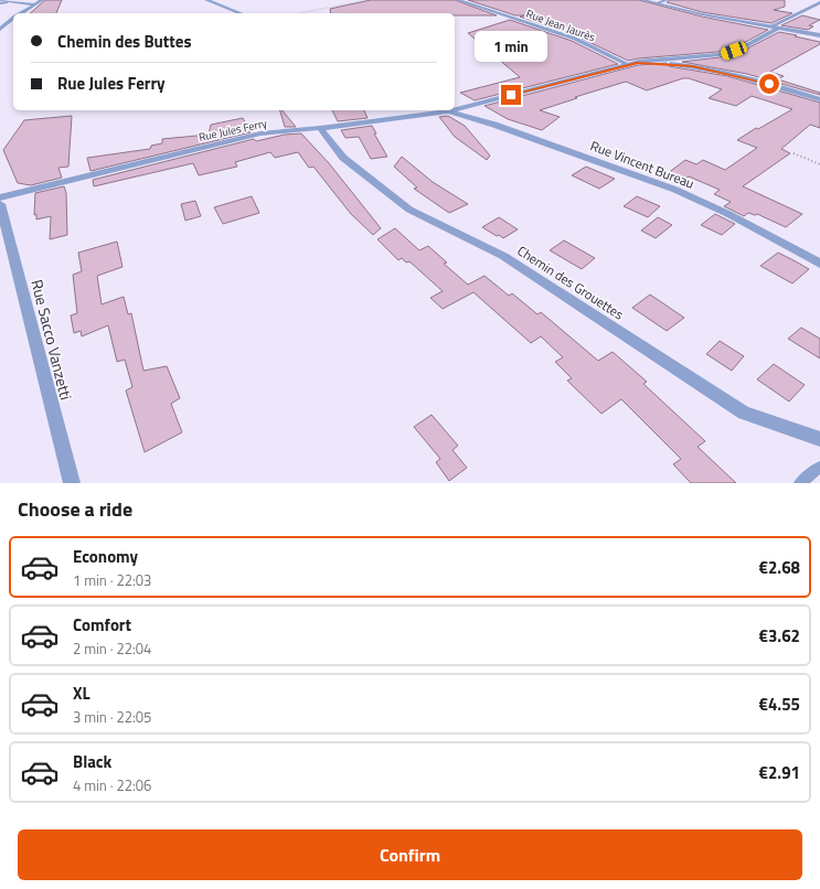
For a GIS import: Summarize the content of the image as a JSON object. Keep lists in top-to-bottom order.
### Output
{
  "streets": {
    "street": [
      "Rue Jean Jaurès",
      "Rue Jules Ferry",
      "Rue Vincent Bureau",
      "Chemin des Grouettes",
      "Rue Sacco Vanzetti"
    ]
  },
  "crossings": [
    ["Rue Jean Jaurès", "Rue Jules Ferry"],
    ["Rue Jules Ferry", "Rue Vincent Bureau"],
    ["Rue Jules Ferry", "Chemin des Grouettes"]
  ],
  "page": {
    "banner": ["Chemin des Buttes", "Rue Jules Ferry"],
    "bubble": "1 min",
    "heading": "Choose a ride",
    "list": [
      {
        "name": "Economy",
        "note": "1 min · 22:03",
        "value": "€2.68"
      },
      {
        "name": "Comfort",
        "note": "2 min · 22:04",
        "value": "€3.62"
      },
      {
        "name": "XL",
        "note": "3 min · 22:05",
        "value": "€4.55"
      },
      {
        "name": "Black",
        "note": "4 min · 22:06",
        "value": "€2.91"
      }
    ],
    "buttons": "Confirm"
  }
}
